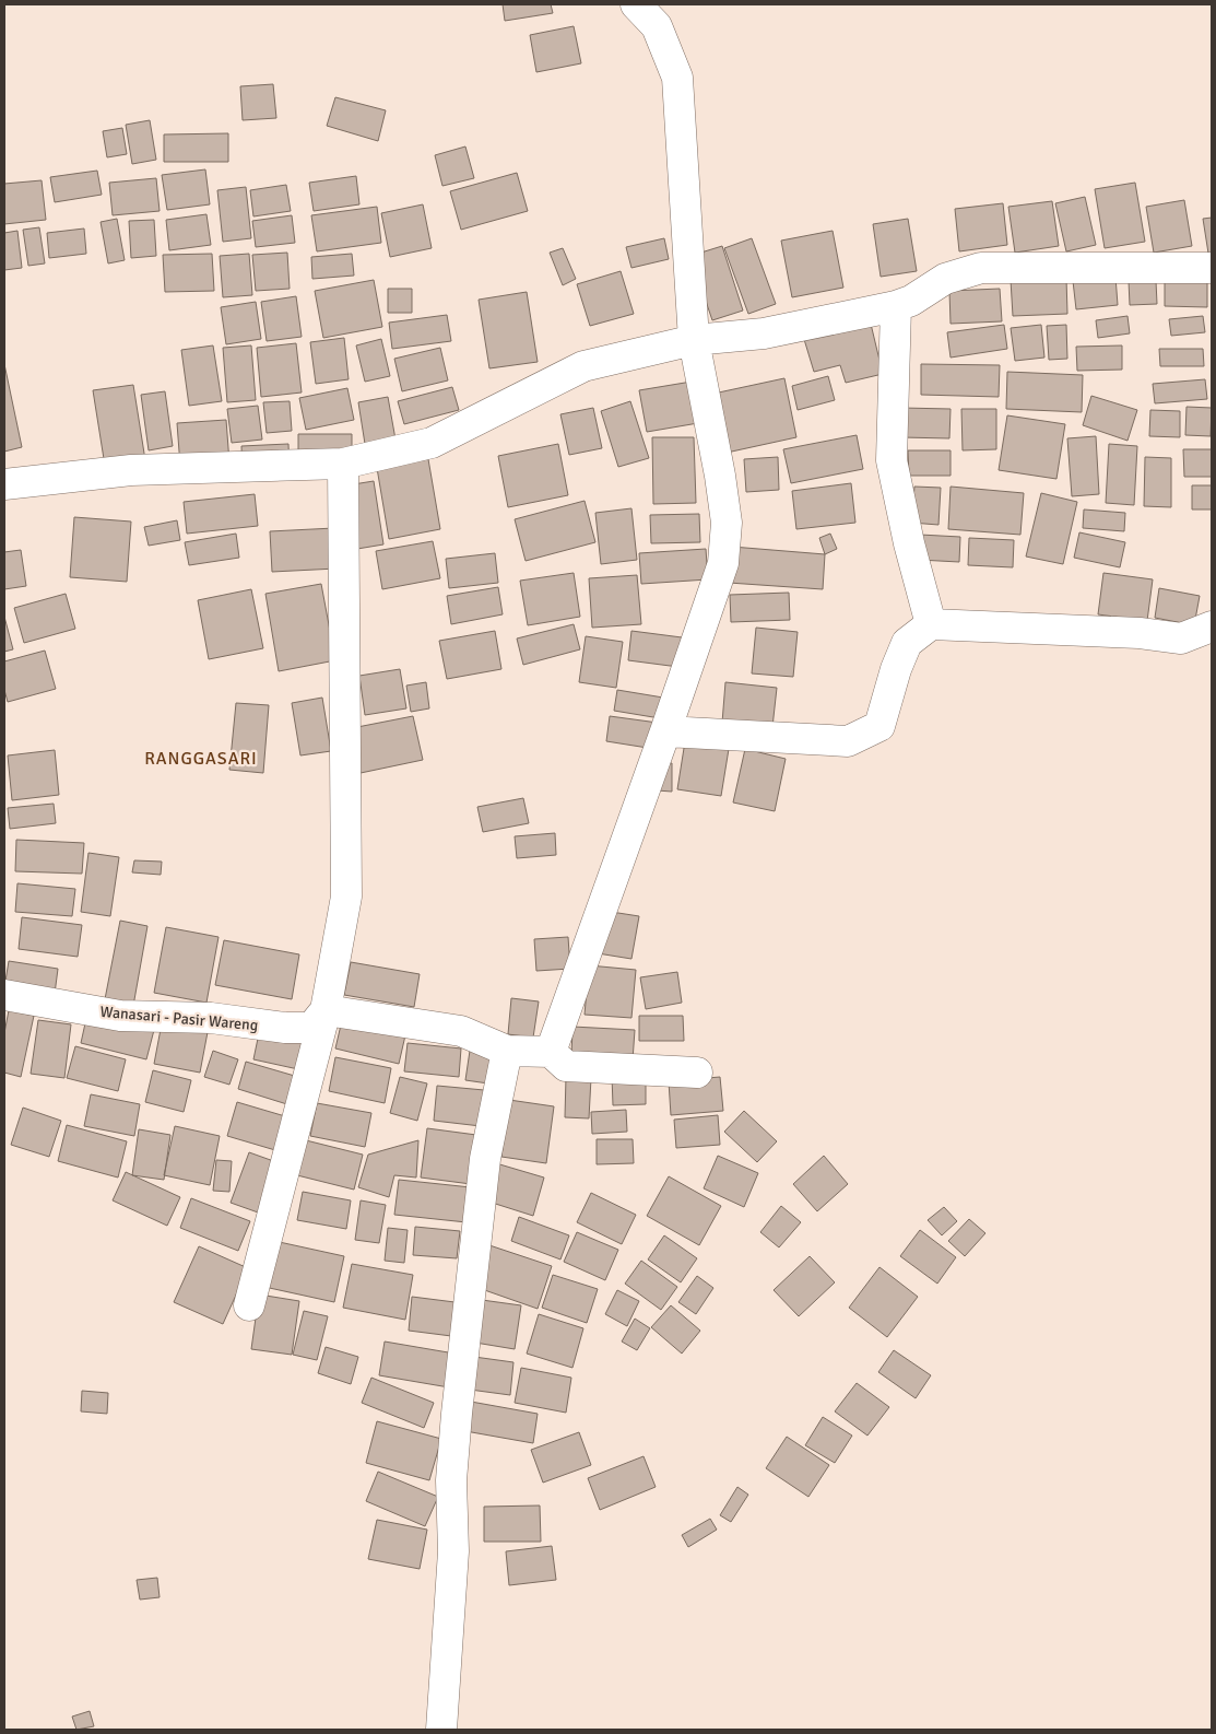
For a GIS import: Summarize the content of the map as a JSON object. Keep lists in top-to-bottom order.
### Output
{
  "streets": {
    "street": ["Wanasari - Pasir Wareng"]
  },
  "districts": ["RANGGASARI"]
}
